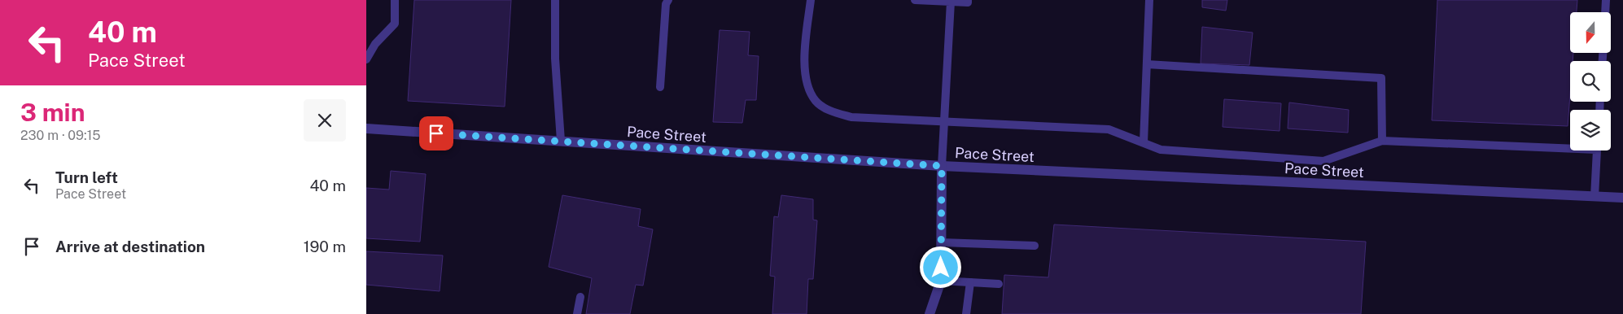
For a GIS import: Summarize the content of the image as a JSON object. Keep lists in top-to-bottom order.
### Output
{
  "streets": {
    "street": ["Pace Street"]
  },
  "north": "bottom",
  "page": {
    "turn": ["40 m", "Pace Street"],
    "heading": ["3 min", "230 m · 09:15"],
    "list": [
      {
        "name": "Turn left",
        "note": "Pace Street",
        "value": "40 m"
      },
      {
        "name": "Arrive at destination",
        "value": "190 m"
      }
    ]
  }
}
